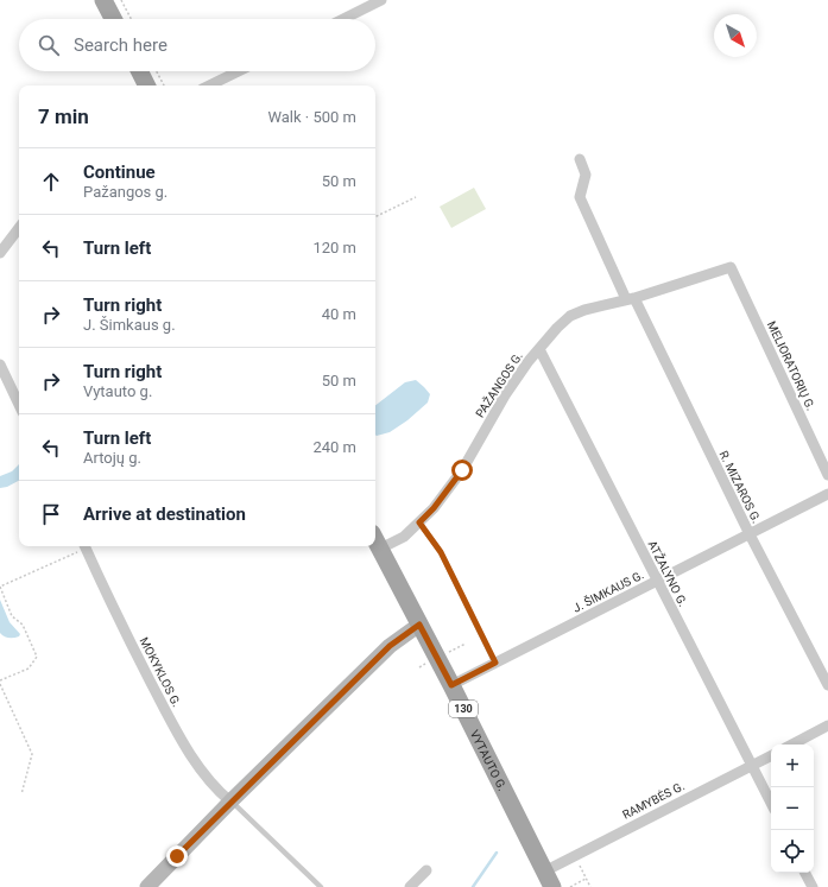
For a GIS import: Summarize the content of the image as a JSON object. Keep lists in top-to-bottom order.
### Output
{
  "streets": {
    "main road": ["130", "VYTAUTO G."],
    "street": [
      "MELIORATORIŲ G.",
      "PAŽANGOS G.",
      "R. MIZAROS G.",
      "ATŽALYNO G.",
      "J. ŠIMKAUS G.",
      "MOKYKLOS G.",
      "RAMYBĖS G."
    ]
  },
  "crossings": [
    ["MELIORATORIŲ G.", "PAŽANGOS G."],
    ["PAŽANGOS G.", "R. MIZAROS G."],
    ["PAŽANGOS G.", "ATŽALYNO G."],
    ["PAŽANGOS G.", "VYTAUTO G."],
    ["R. MIZAROS G.", "J. ŠIMKAUS G."],
    ["ATŽALYNO G.", "J. ŠIMKAUS G."],
    ["ATŽALYNO G.", "RAMYBĖS G."],
    ["J. ŠIMKAUS G.", "VYTAUTO G."],
    ["VYTAUTO G.", "RAMYBĖS G."]
  ],
  "north": "bottom right",
  "page": {
    "search": "Search here",
    "heading": ["7 min", "Walk · 500 m"],
    "list": [
      ["Continue", "Pažangos g.", "50 m"],
      ["Turn left", "120 m"],
      ["Turn right", "J. Šimkaus g.", "40 m"],
      ["Turn right", "Vytauto g.", "50 m"],
      ["Turn left", "Artojų g.", "240 m"],
      "Arrive at destination"
    ],
    "map_buttons": ["+", "−"]
  }
}
